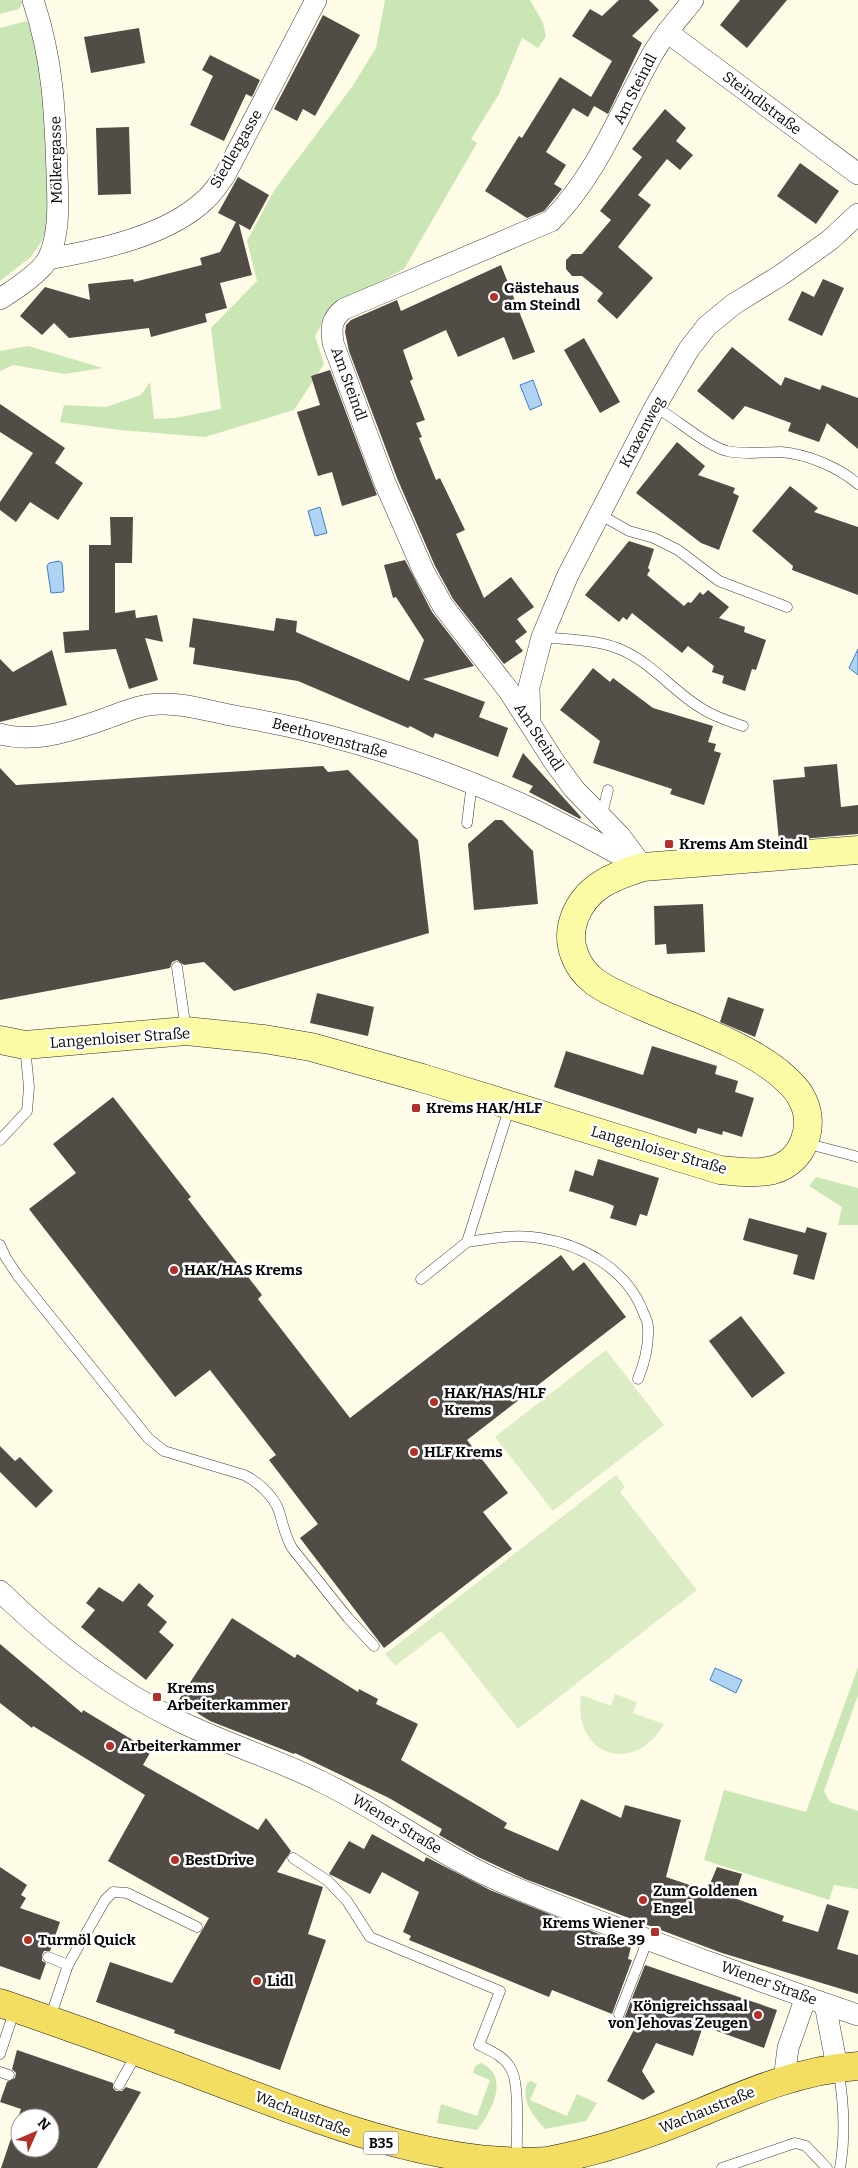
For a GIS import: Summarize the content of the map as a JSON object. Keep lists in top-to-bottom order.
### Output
{
  "streets": {
    "main road": ["Wachaustraße", "B35"],
    "street": [
      "Am Steindl",
      "Steindlstraße",
      "Siedlergasse",
      "Mölkergasse",
      "Kraxenweg",
      "Beethovenstraße",
      "Langenloiser Straße",
      "Wiener Straße"
    ]
  },
  "crossings": [
    ["Am Steindl", "Steindlstraße"],
    ["Am Steindl", "Kraxenweg"],
    ["Am Steindl", "Beethovenstraße"],
    ["Siedlergasse", "Mölkergasse"],
    ["Wiener Straße", "Wachaustraße"]
  ],
  "places": {
    "other": [
      "Gästehaus am Steindl",
      "HAK/HAS Krems",
      "HAK/HAS/HLF Krems",
      "HLF Krems",
      "Arbeiterkammer",
      "BestDrive",
      "Zum Goldenen Engel",
      "Turmöl Quick",
      "Lidl",
      "Königreichssaal von Jehovas Zeugen"
    ],
    "transit": [
      "Krems Am Steindl",
      "Krems HAK/HLF",
      "Krems Arbeiterkammer",
      "Krems Wiener Straße 39"
    ]
  },
  "north": "top right"
}
